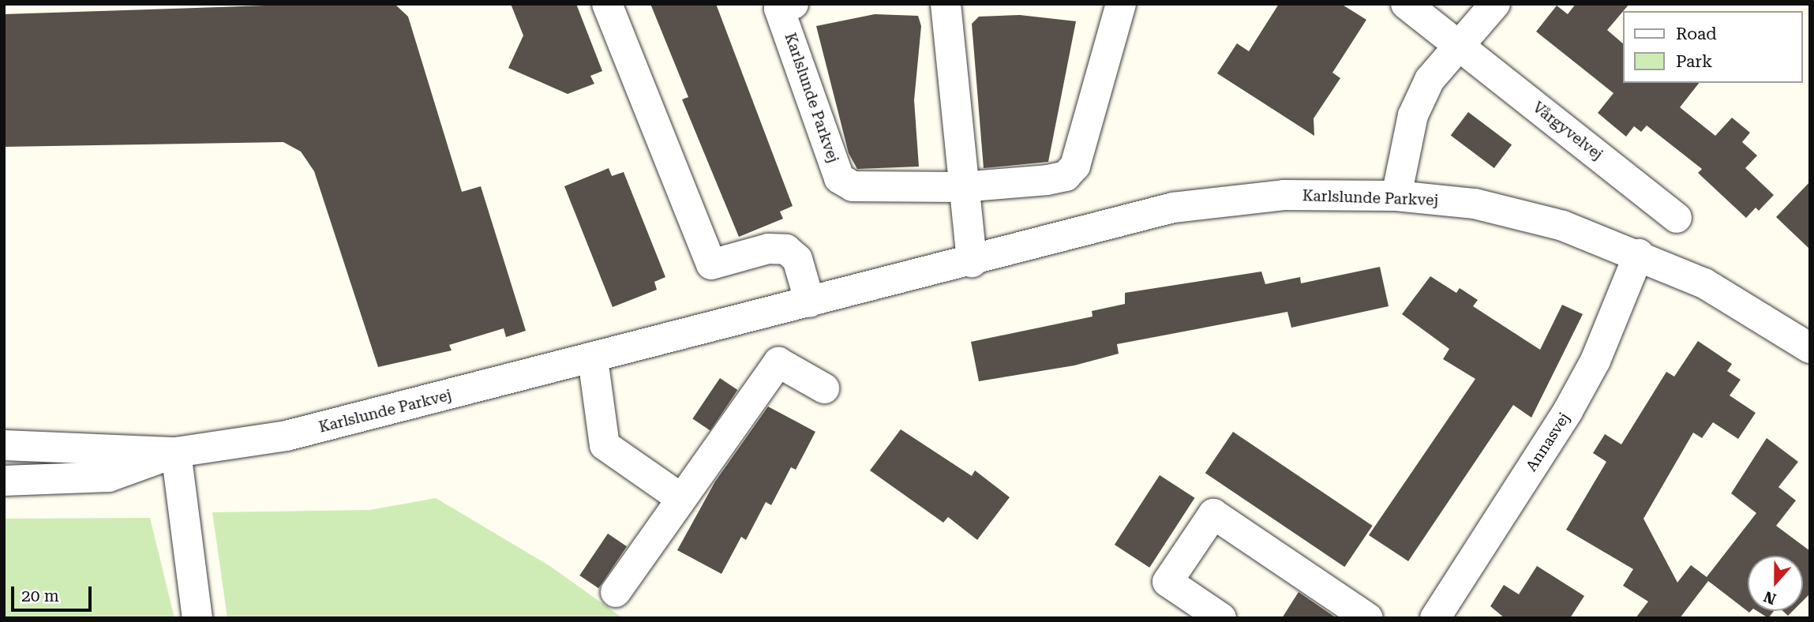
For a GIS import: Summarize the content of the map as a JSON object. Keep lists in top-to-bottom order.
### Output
{
  "streets": {
    "street": ["Karlslunde Parkvej", "Vårgyvelvej", "Annasvej"]
  },
  "crossings": [
    ["Karlslunde Parkvej", "Annasvej"]
  ],
  "legend": ["Road", "Park"],
  "scale_bar": "20 m",
  "north": "bottom"
}
